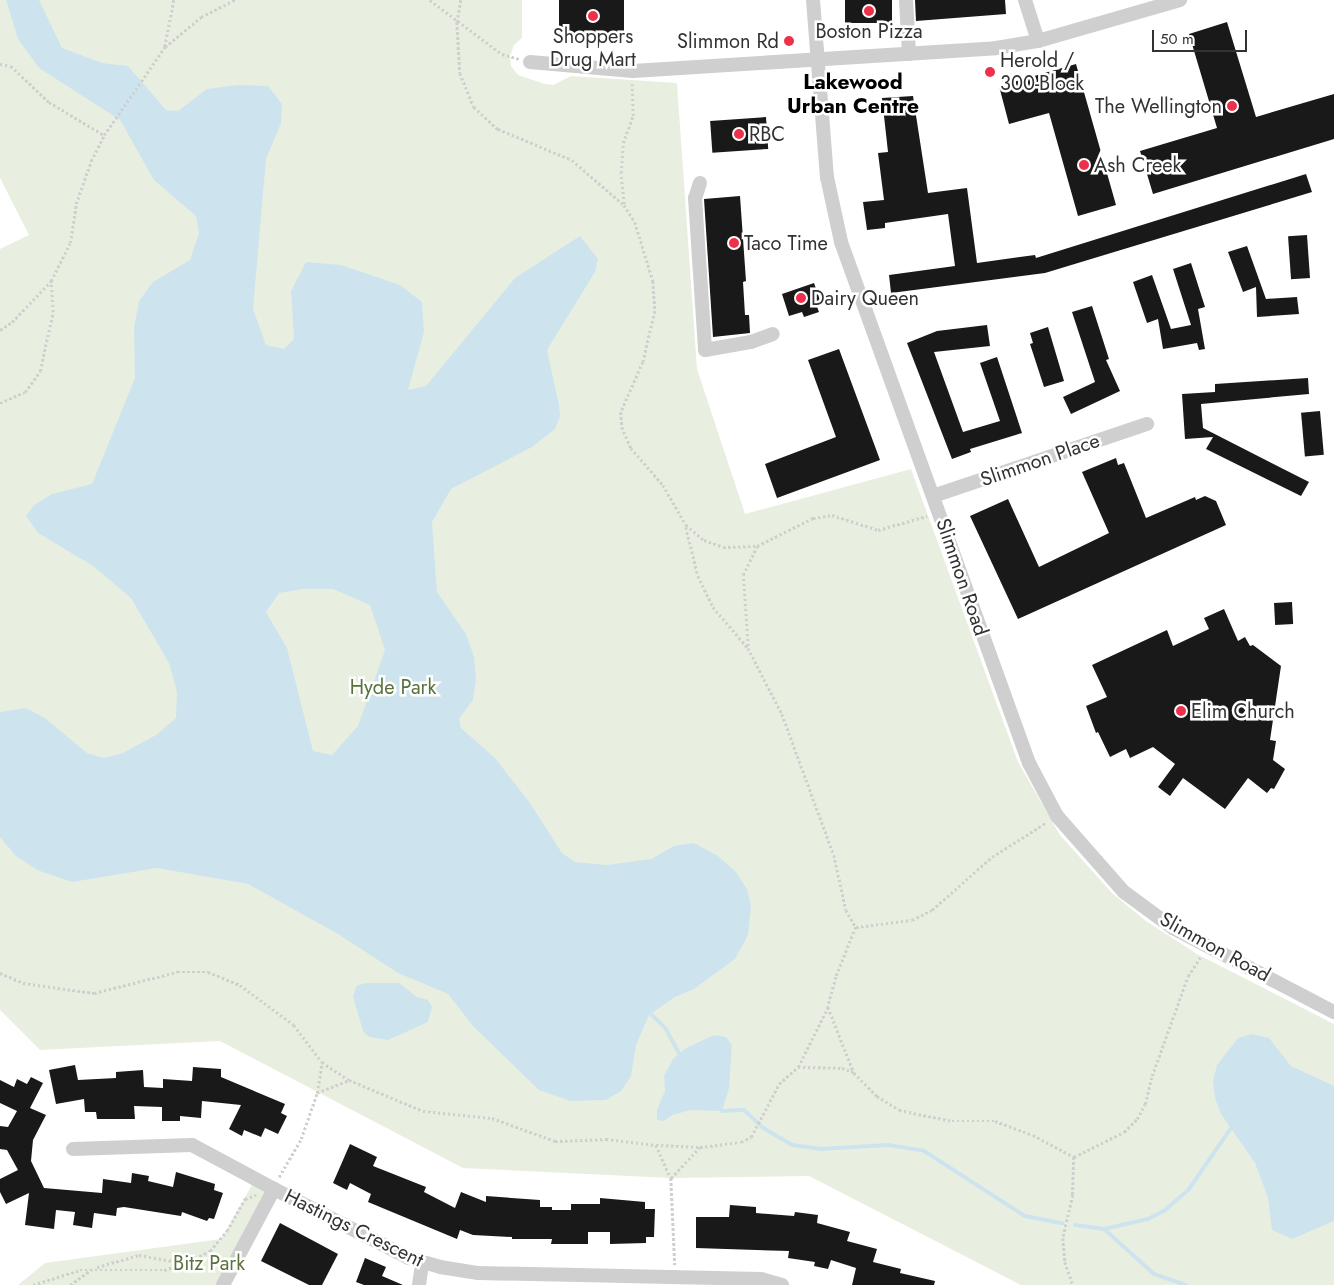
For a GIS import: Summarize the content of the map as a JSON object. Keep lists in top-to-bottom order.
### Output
{
  "streets": {
    "street": ["Slimmon Place", "Slimmon Road", "Hastings Crescent"]
  },
  "crossings": [
    ["Slimmon Place", "Slimmon Road"]
  ],
  "districts": ["Lakewood Urban Centre"],
  "parks": ["Hyde Park", "Bitz Park"],
  "places": [
    "Boston Pizza",
    "Shoppers Drug Mart",
    "Slimmon Rd",
    "Herold / 300-Block",
    "The Wellington",
    "RBC",
    "Ash Creek",
    "Taco Time",
    "Dairy Queen",
    "Elim Church"
  ],
  "scale_bar": "50 m"
}
